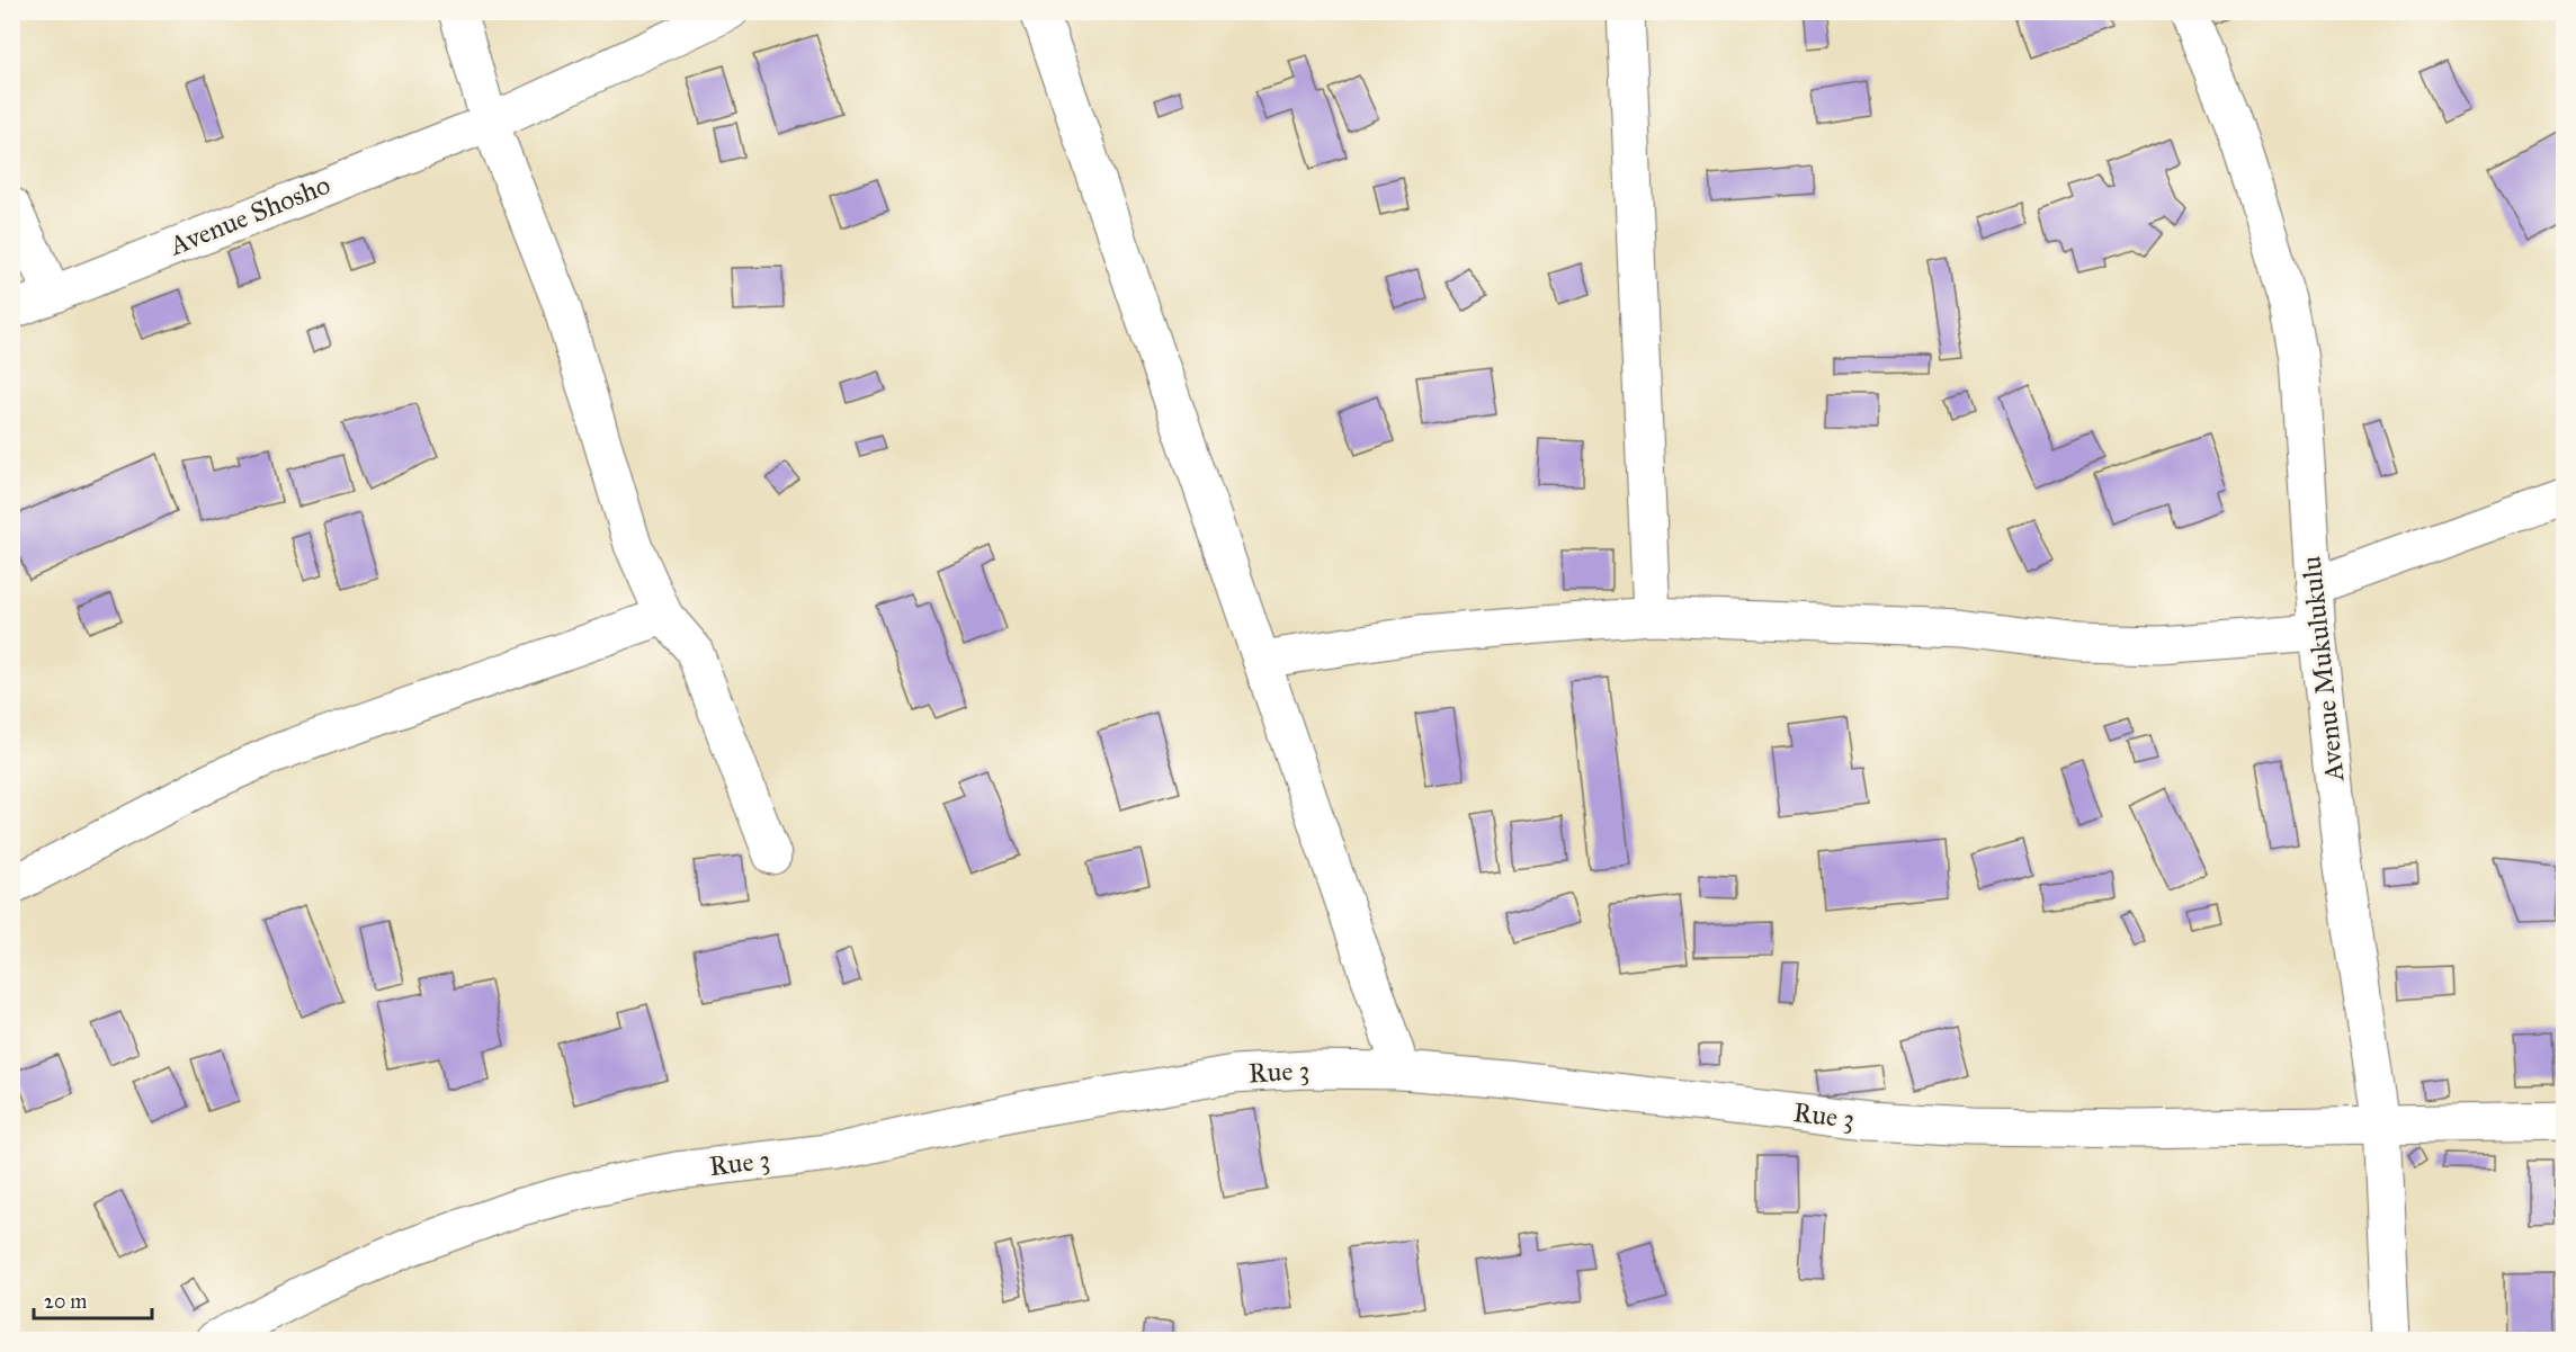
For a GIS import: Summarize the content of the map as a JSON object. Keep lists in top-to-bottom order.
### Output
{
  "streets": {
    "street": ["Avenue Shosho", "Avenue Mukulukulu", "Rue 3"]
  },
  "crossings": [
    ["Avenue Mukulukulu", "Rue 3"]
  ],
  "scale_bar": "20 m"
}
